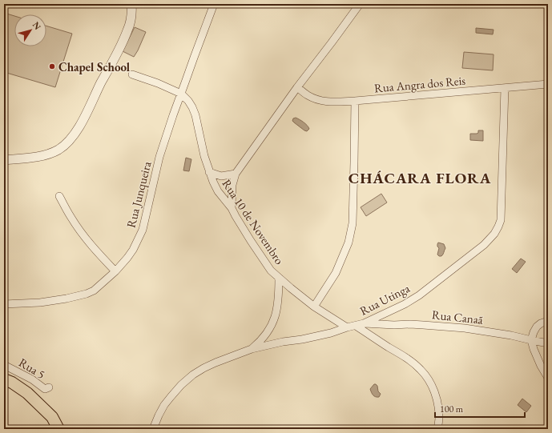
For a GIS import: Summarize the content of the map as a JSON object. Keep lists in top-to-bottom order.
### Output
{
  "streets": {
    "street": [
      "Rua Angra dos Reis",
      "Rua Junqueira",
      "Rua 10 de Novembro",
      "Rua Utinga",
      "Rua Canaã",
      "Rua 5"
    ]
  },
  "crossings": [
    ["Rua Angra dos Reis", "Rua Utinga"],
    ["Rua Junqueira", "Rua 10 de Novembro"],
    ["Rua 10 de Novembro", "Rua Utinga"],
    ["Rua Utinga", "Rua Canaã"]
  ],
  "districts": ["CHÁCARA FLORA"],
  "places": ["Chapel School"],
  "scale_bar": "100 m",
  "north": "top right"
}
